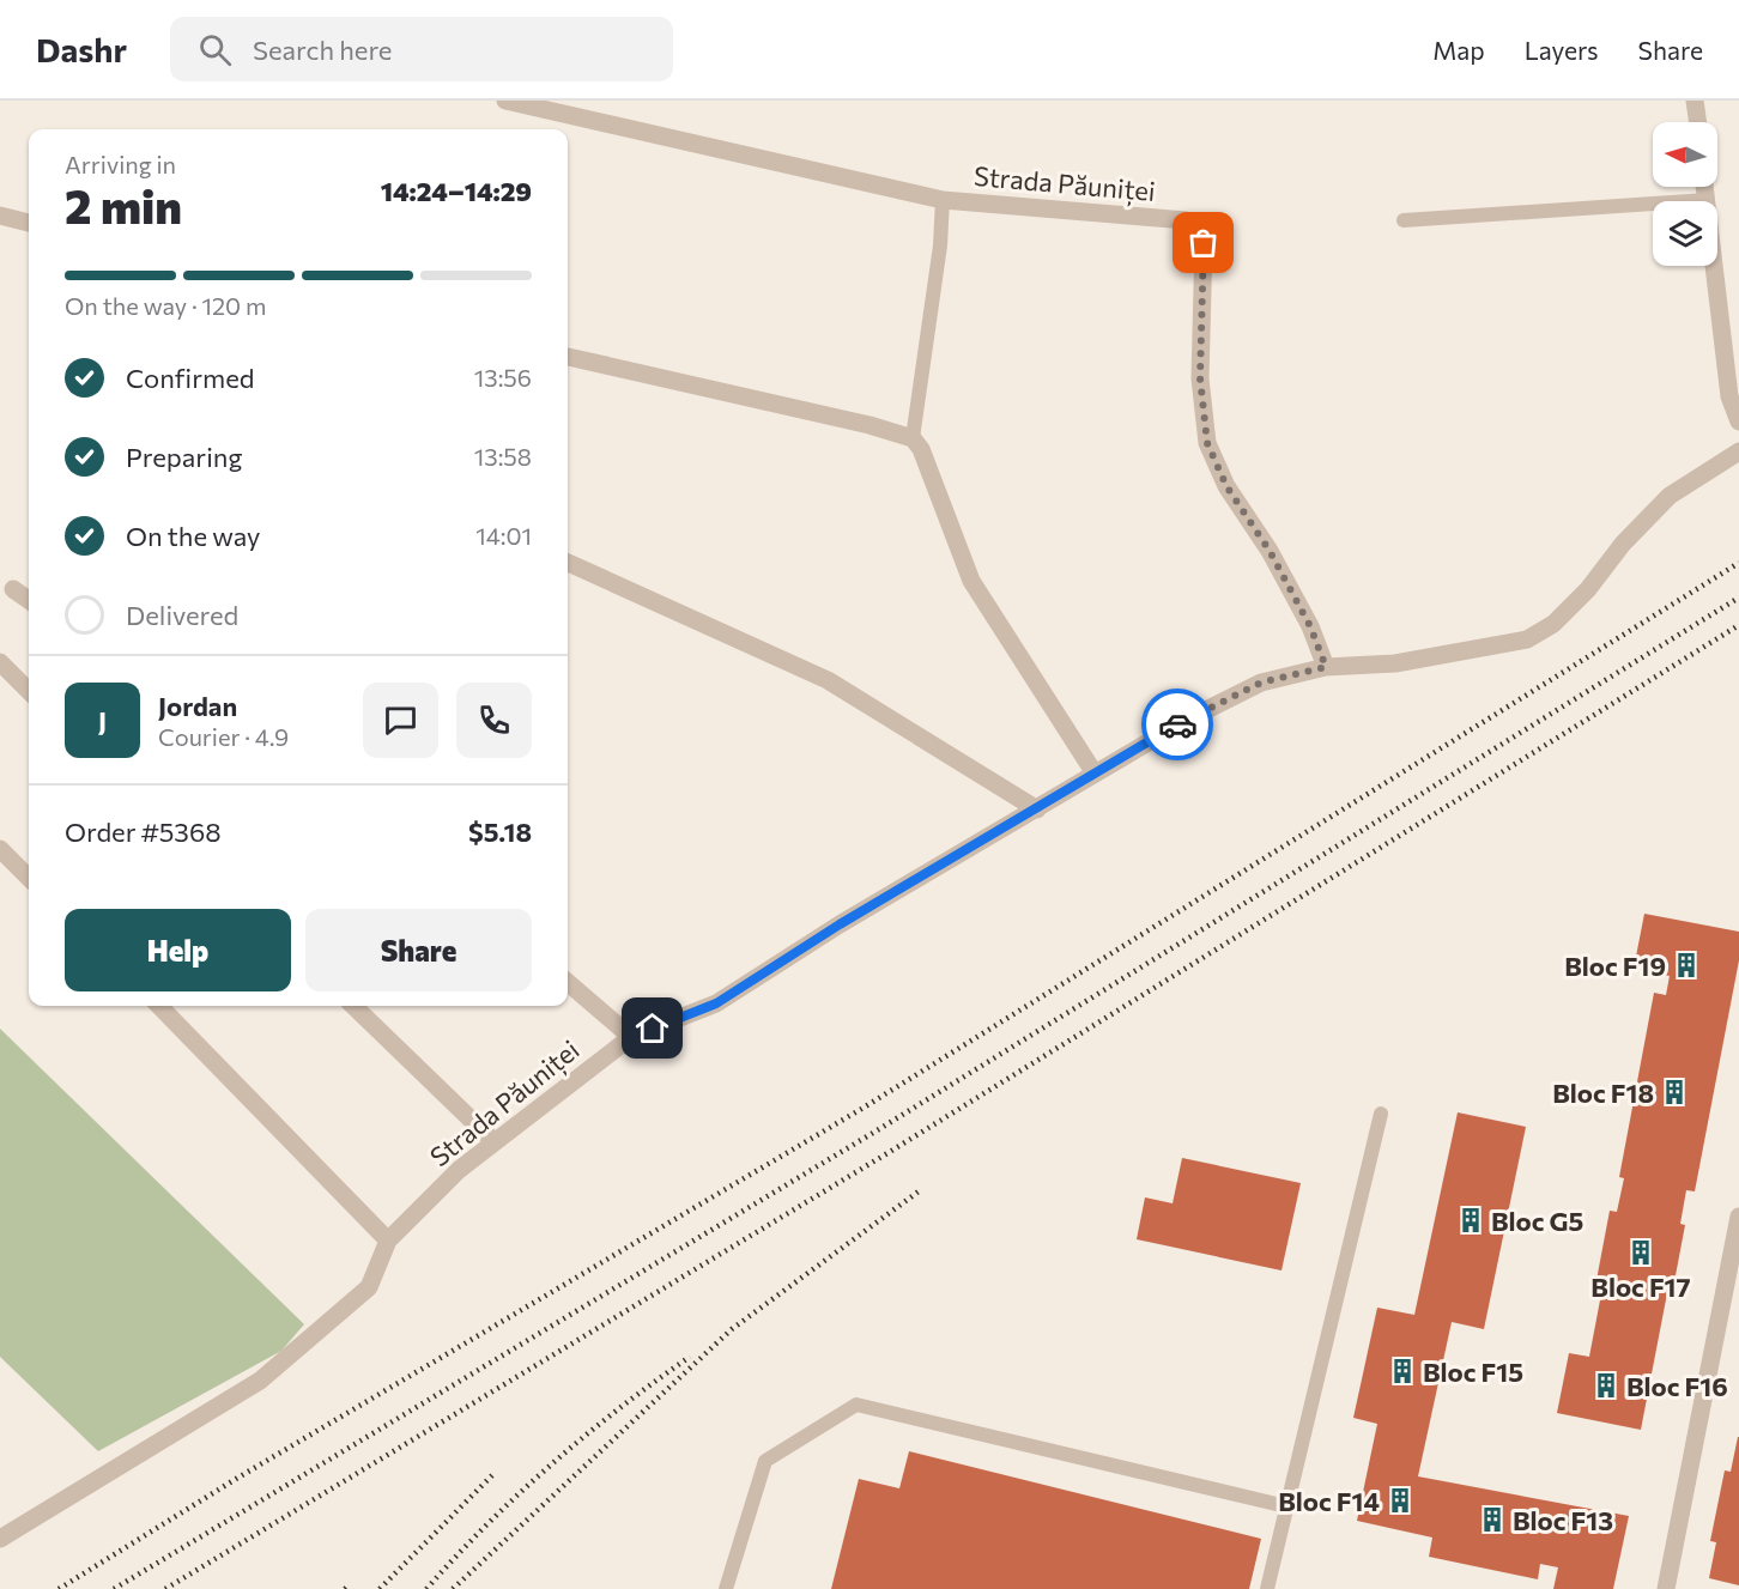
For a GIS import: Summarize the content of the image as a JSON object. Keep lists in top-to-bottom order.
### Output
{
  "streets": {
    "street": ["Strada Păuniței"]
  },
  "places": {
    "building": [
      "Bloc F19",
      "Bloc F18",
      "Bloc G5",
      "Bloc F17",
      "Bloc F15",
      "Bloc F16",
      "Bloc F14",
      "Bloc F13"
    ]
  },
  "north": "left",
  "page": {
    "header": "Dashr",
    "search": "Search here",
    "nav": ["Map", "Layers", "Share"],
    "heading": ["2 min", "Arriving in", "14:24–14:29"],
    "panel": [
      "Jordan",
      "Courier · 4.9",
      "Order #5368",
      "$5.18"
    ],
    "bar": "On the way · 120 m",
    "list": [
      ["Confirmed", "13:56"],
      ["Preparing", "13:58"],
      ["On the way", "14:01"],
      "Delivered"
    ],
    "round": "J",
    "buttons": ["Help", "Share"]
  }
}
